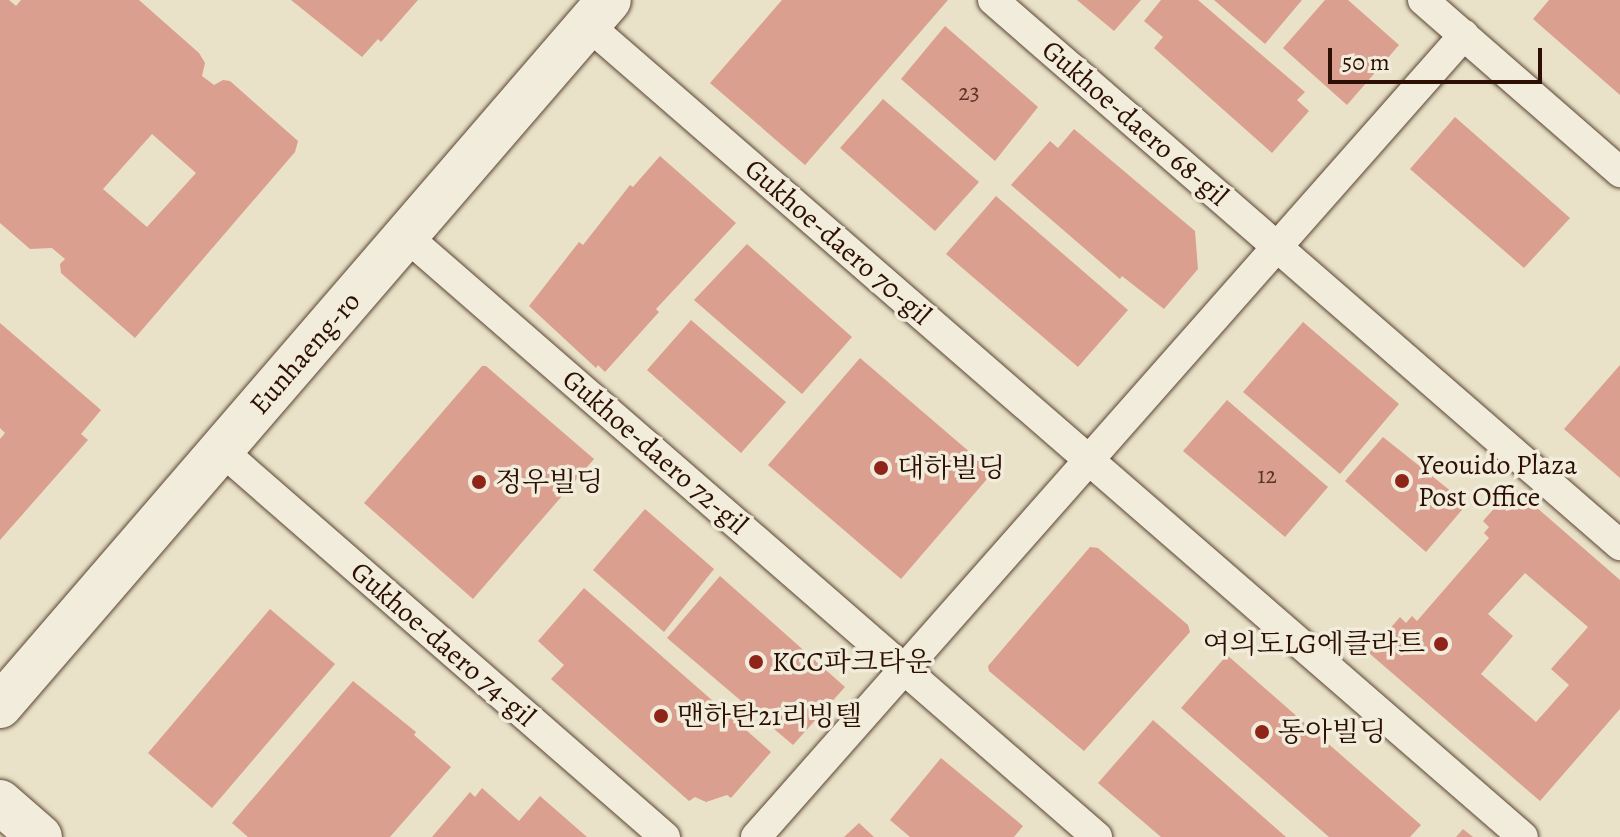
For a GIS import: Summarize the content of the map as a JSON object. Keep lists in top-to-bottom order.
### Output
{
  "streets": {
    "street": [
      "Gukhoe-daero 68-gil",
      "Gukhoe-daero 70-gil",
      "Eunhaeng-ro",
      "Gukhoe-daero 72-gil",
      "Gukhoe-daero 74-gil"
    ]
  },
  "crossings": [
    ["Gukhoe-daero 70-gil", "Eunhaeng-ro"],
    ["Eunhaeng-ro", "Gukhoe-daero 72-gil"],
    ["Eunhaeng-ro", "Gukhoe-daero 74-gil"]
  ],
  "places": [
    "대하빌딩",
    "Yeouido Plaza Post Office",
    "정우빌딩",
    "여의도LG에클라트",
    "KCC파크타운",
    "맨하탄21리빙텔",
    "동아빌딩"
  ],
  "house_numbers": ["23", "12"],
  "scale_bar": "50 m"
}
